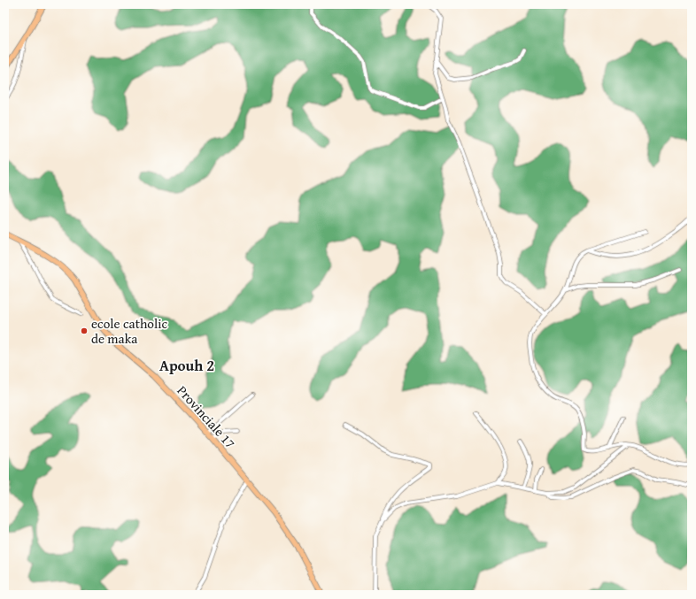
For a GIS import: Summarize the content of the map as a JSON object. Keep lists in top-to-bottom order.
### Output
{
  "streets": {
    "main road": ["Provinciale 17"]
  },
  "districts": ["Apouh 2"],
  "places": ["ecole catholic de maka"]
}
